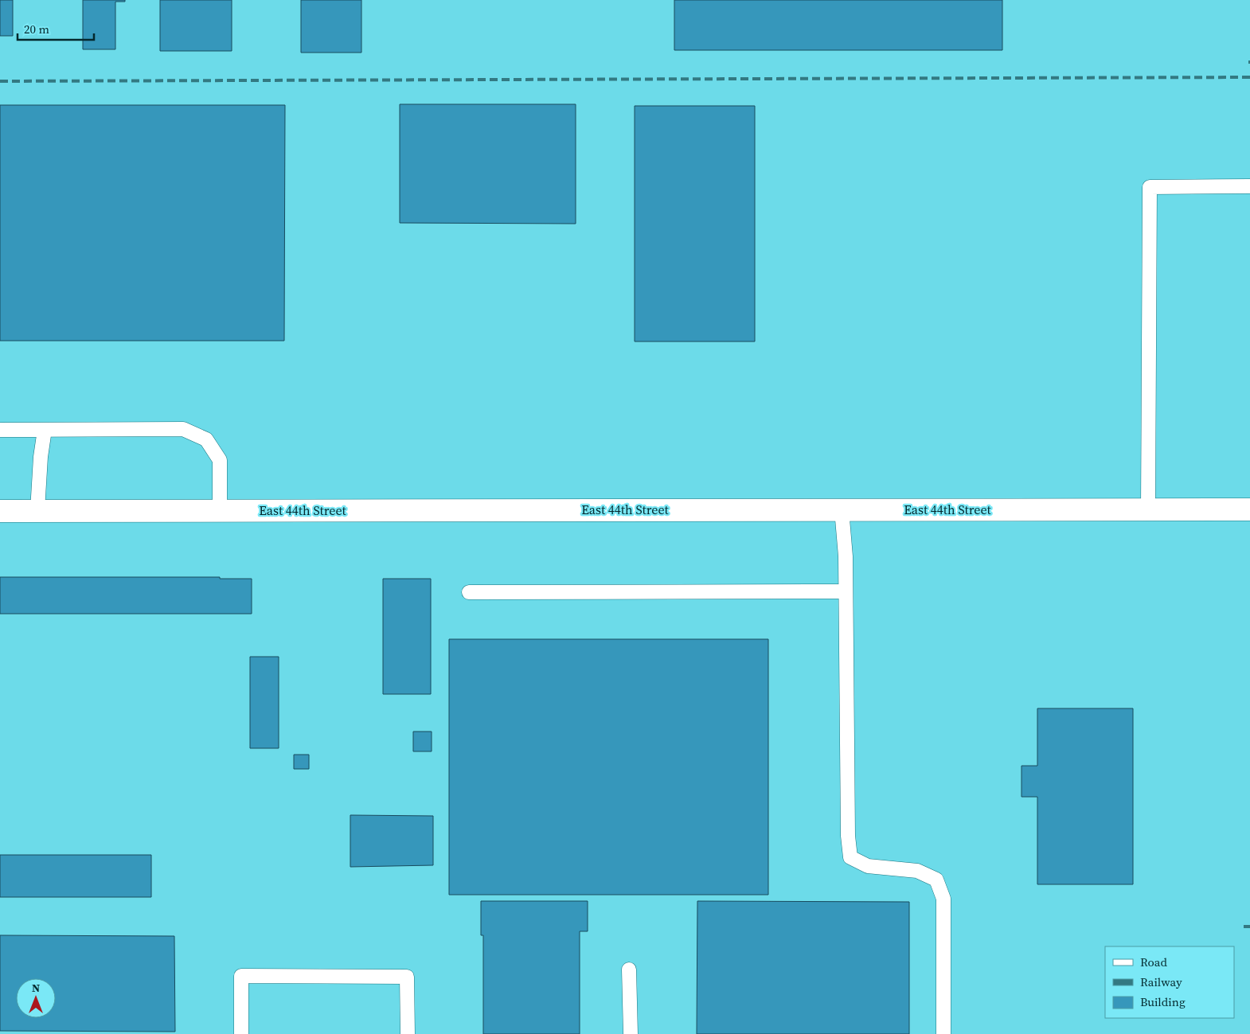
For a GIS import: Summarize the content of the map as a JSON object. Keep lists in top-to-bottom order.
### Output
{
  "streets": {
    "street": ["East 44th Street"]
  },
  "legend": ["Road", "Railway", "Building"],
  "scale_bar": "20 m",
  "north": "top"
}
